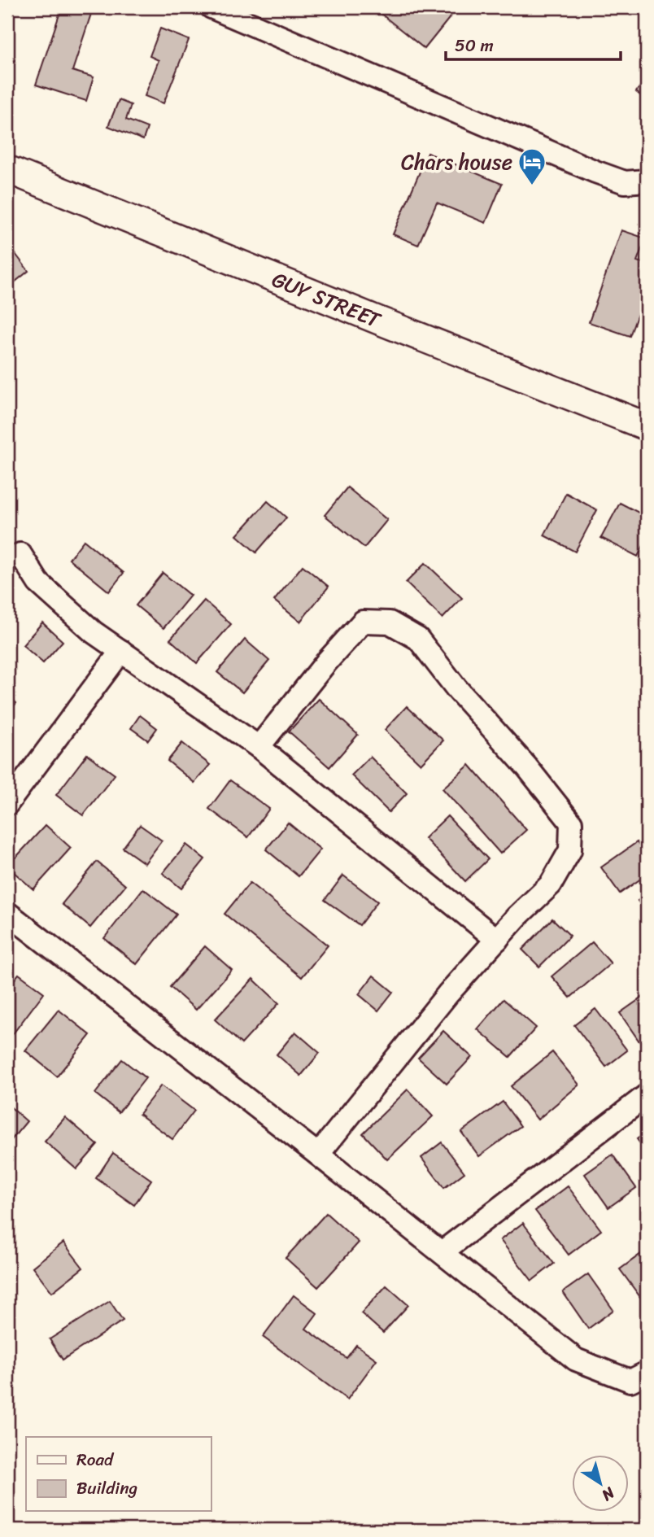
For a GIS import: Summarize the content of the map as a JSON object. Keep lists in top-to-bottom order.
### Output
{
  "streets": {
    "street": ["GUY STREET"]
  },
  "places": {
    "hotel": ["Chars house"]
  },
  "legend": ["Road", "Building"],
  "scale_bar": "50 m",
  "north": "bottom right"
}
